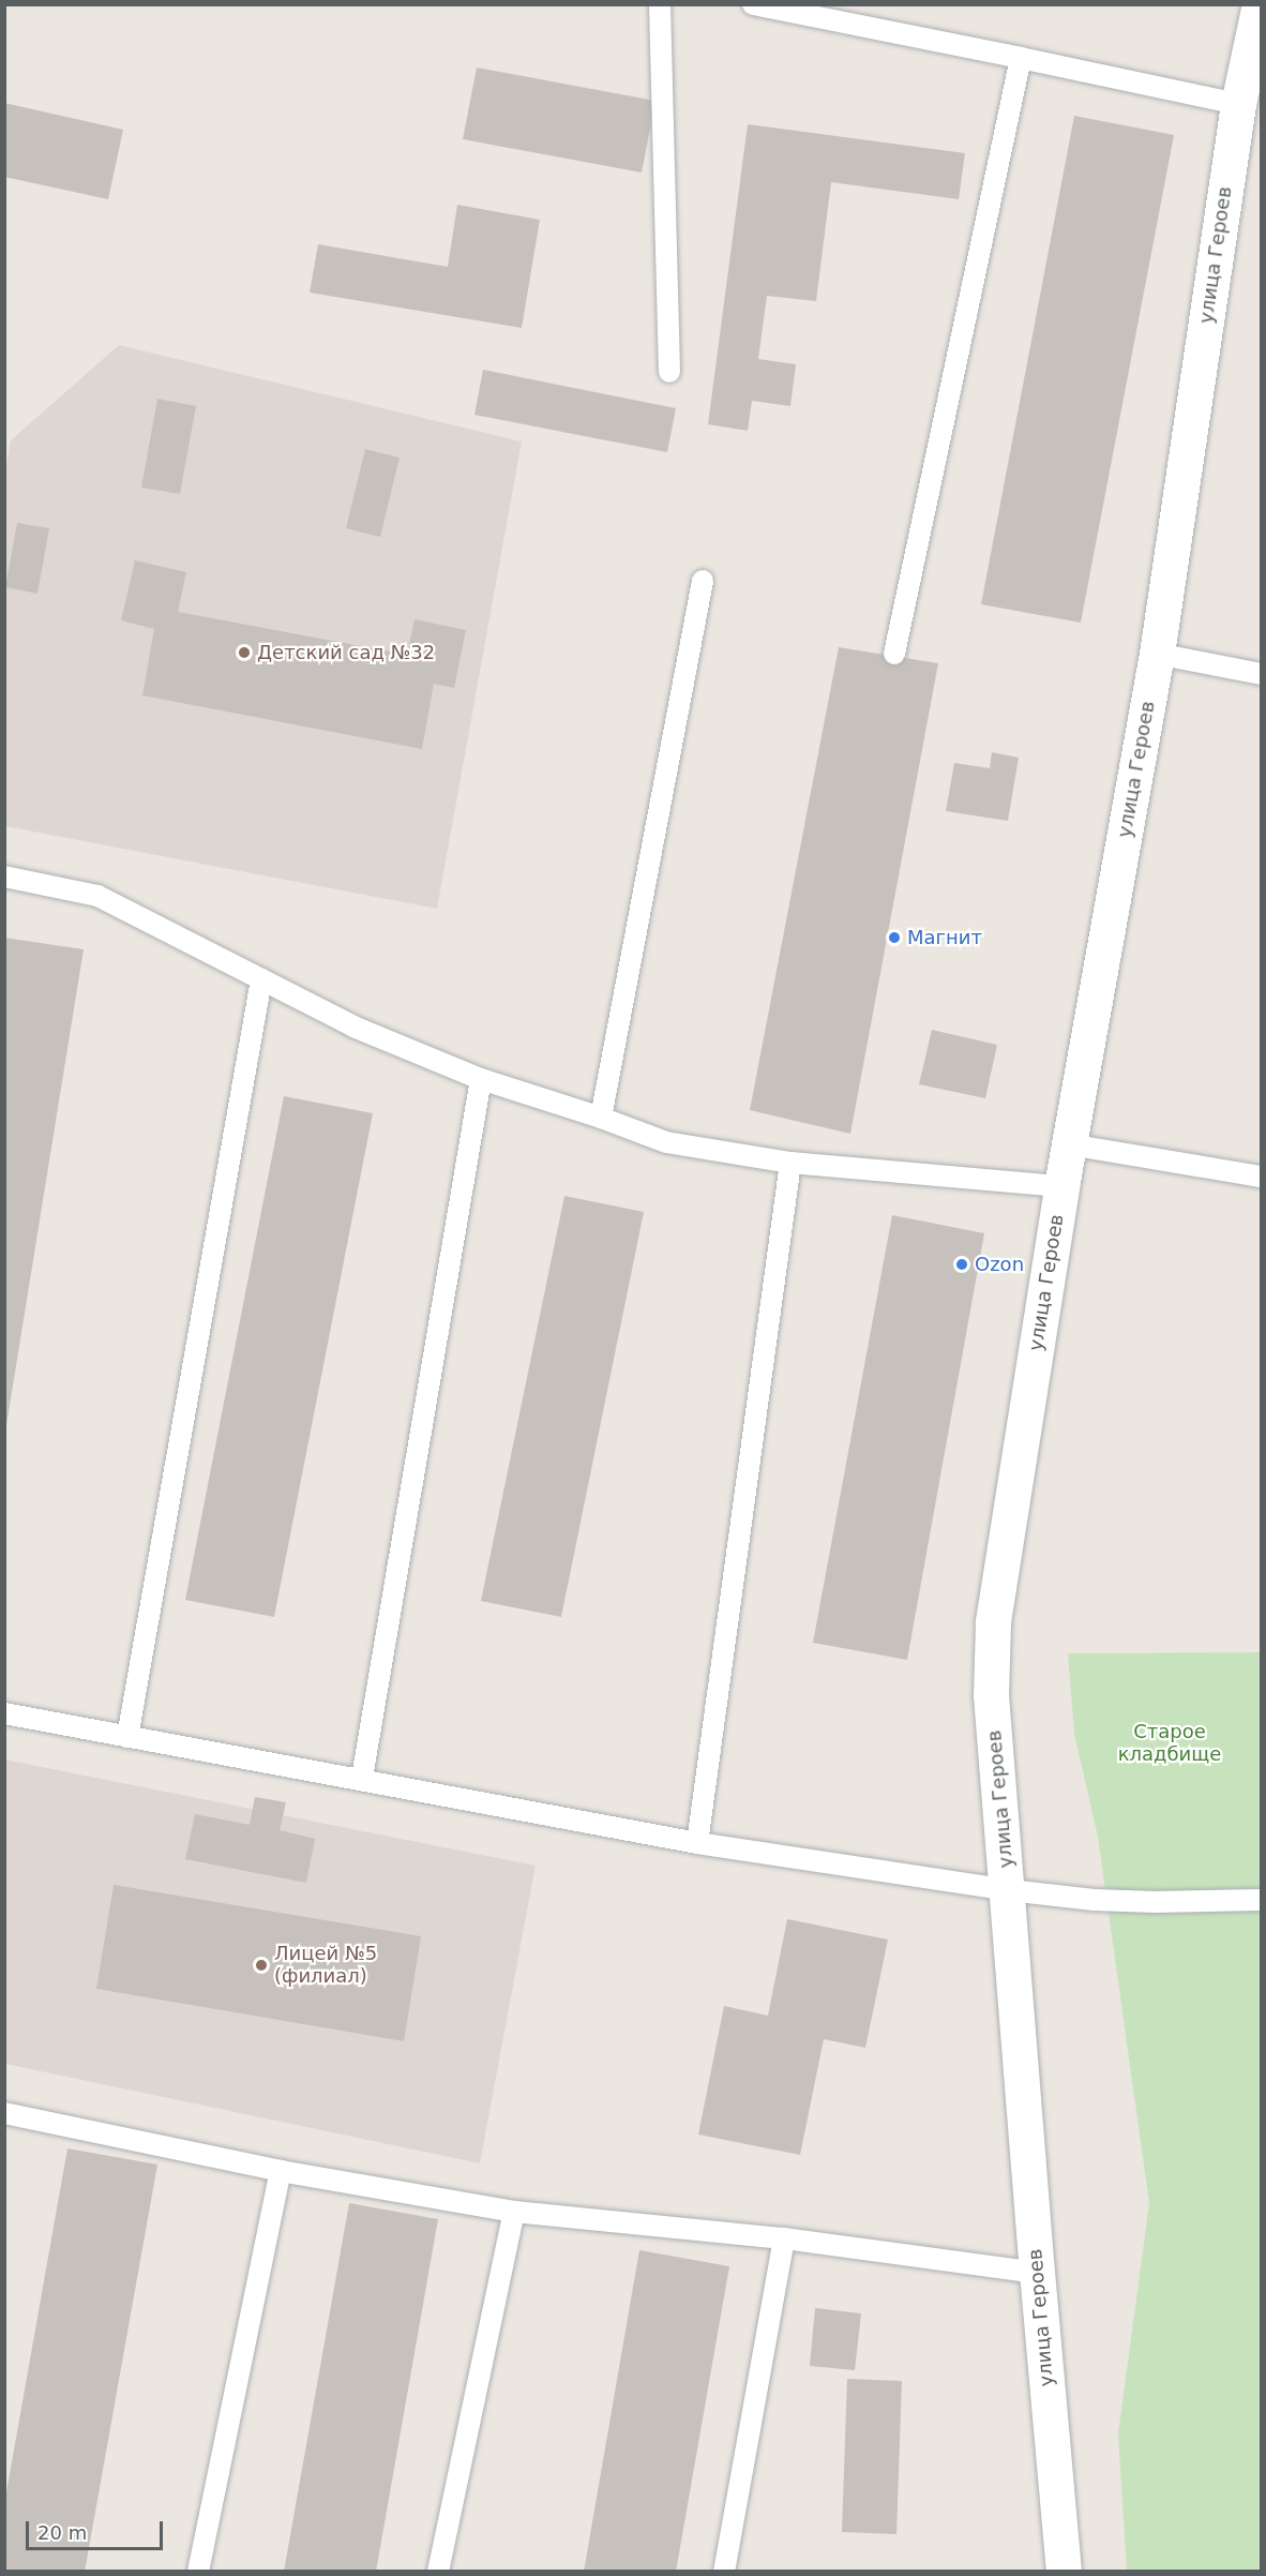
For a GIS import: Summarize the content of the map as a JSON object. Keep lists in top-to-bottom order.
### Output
{
  "streets": {
    "street": ["улица Героев"]
  },
  "parks": ["Старое кладбище"],
  "places": [
    "Детский сад №32",
    "Магнит",
    "Ozon",
    "Лицей №5 (филиал)"
  ],
  "scale_bar": "20 m"
}
